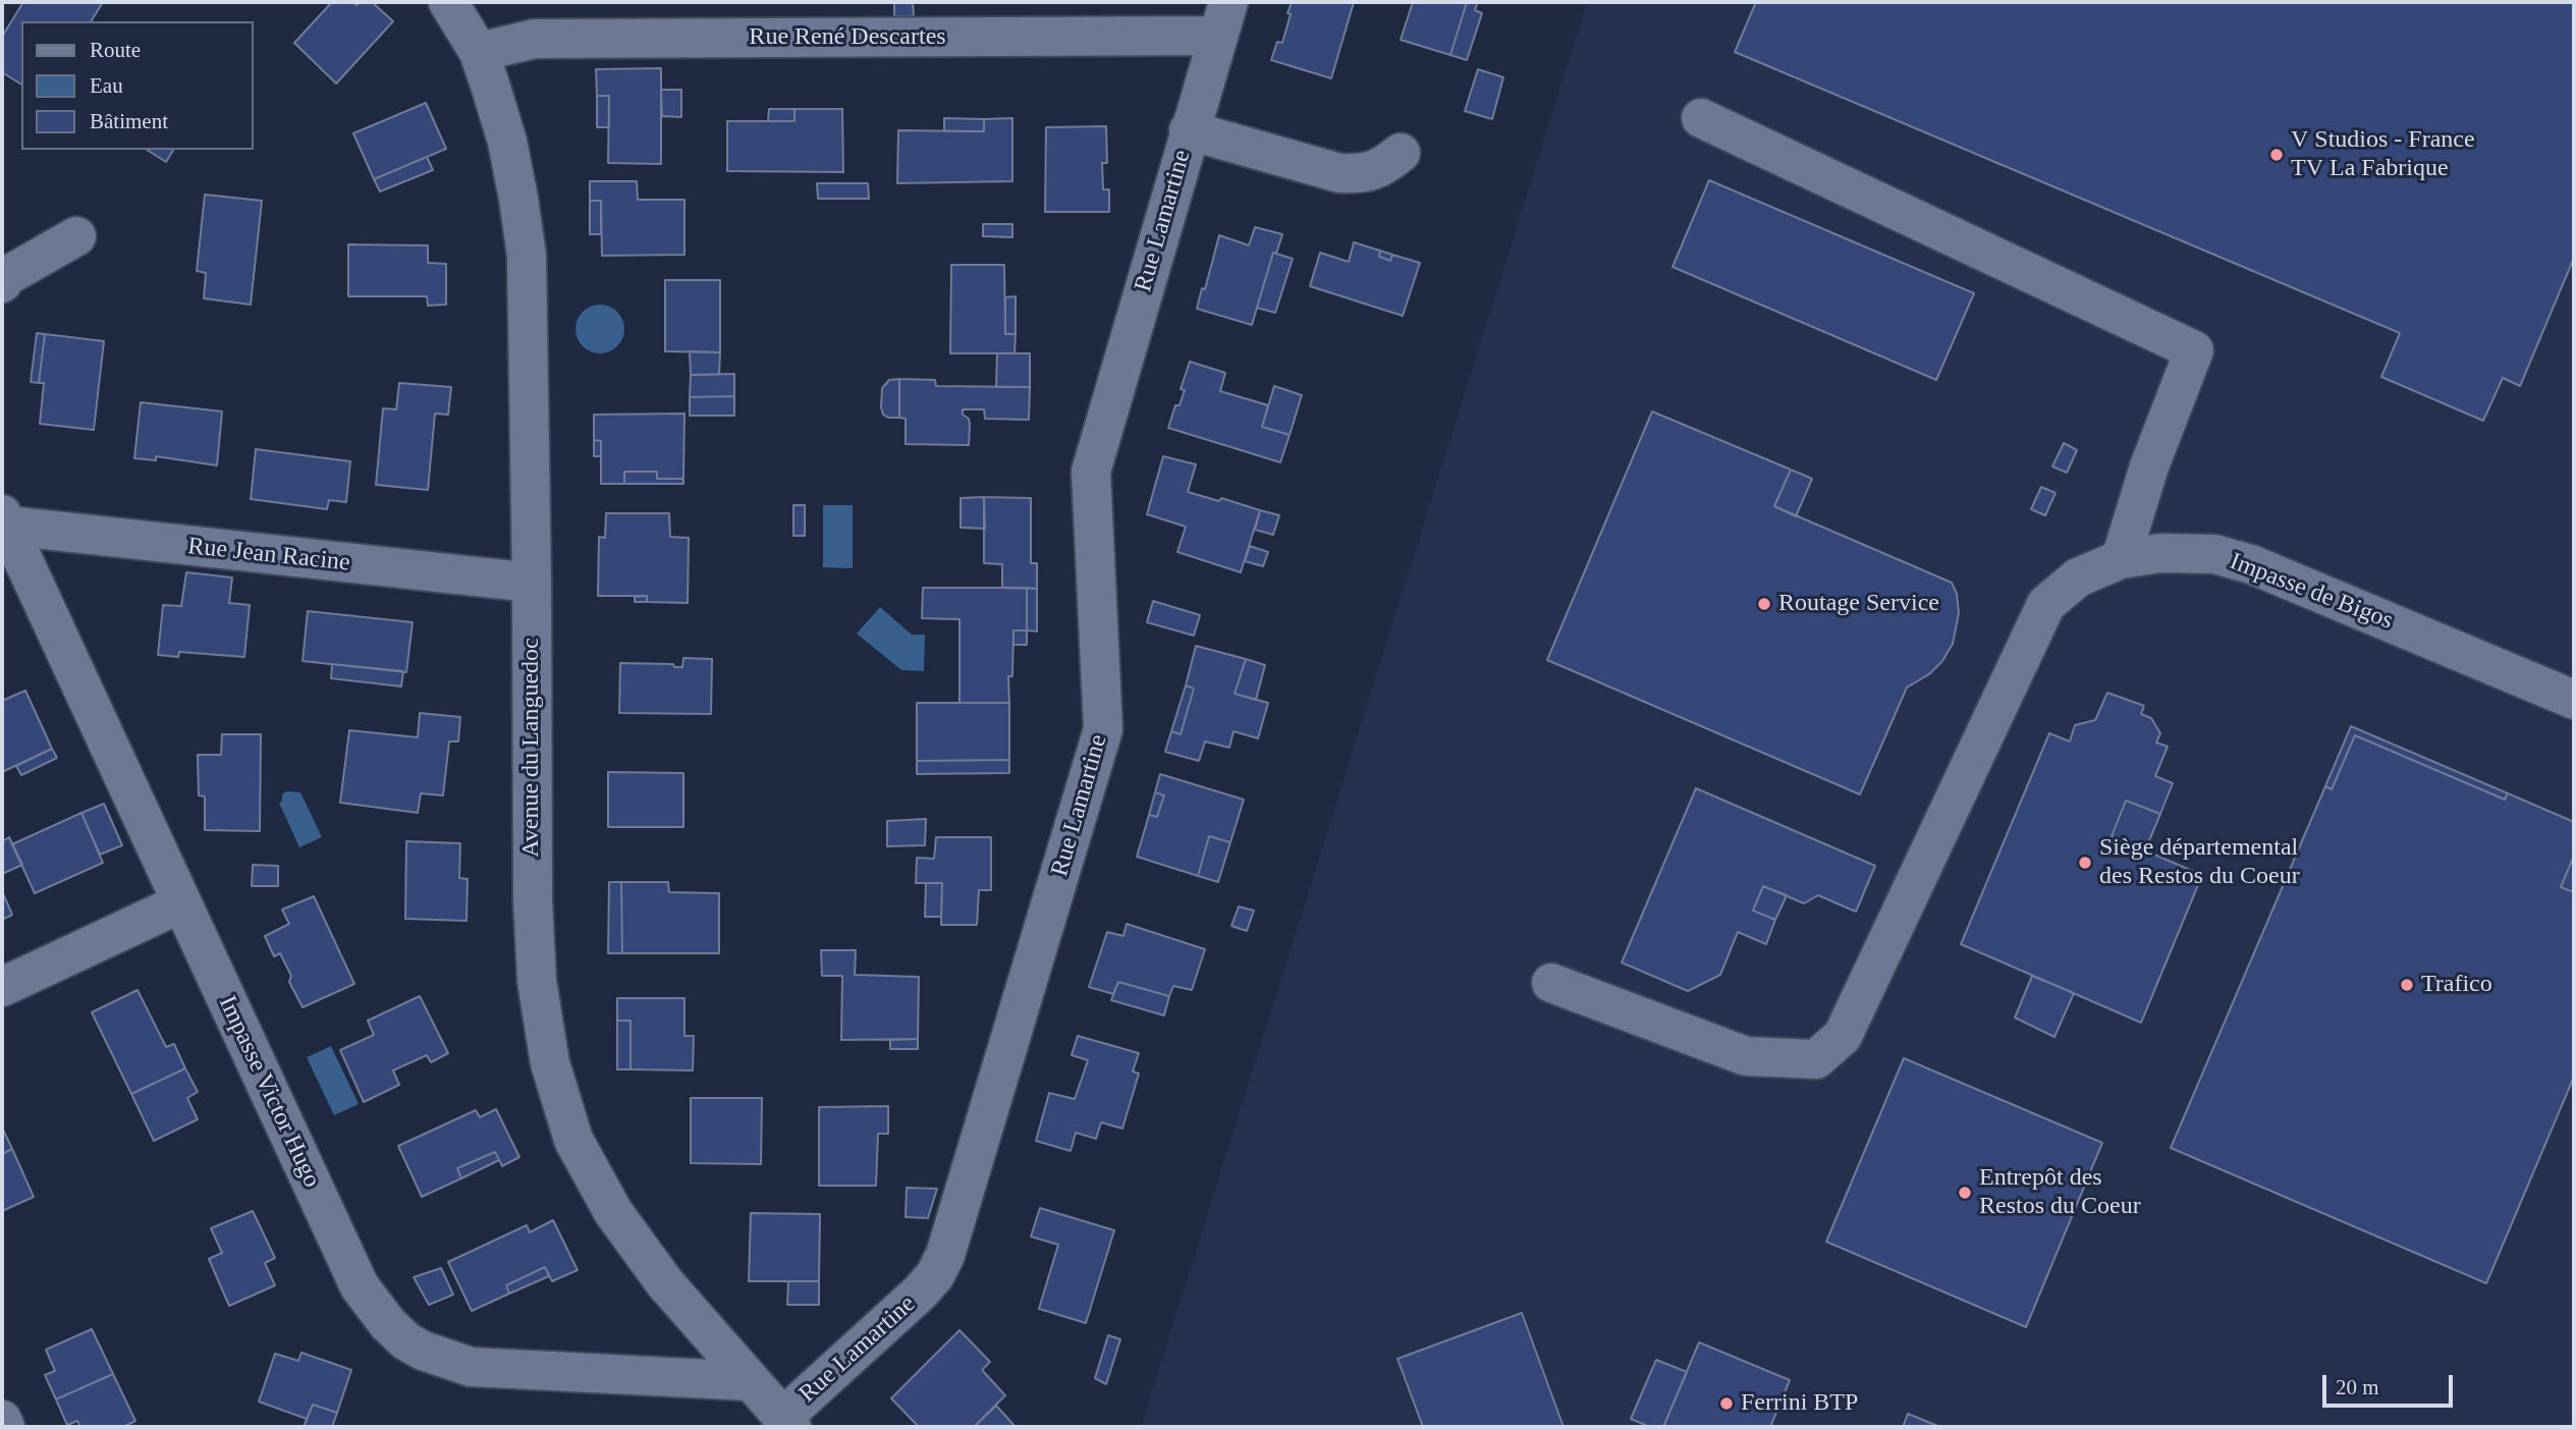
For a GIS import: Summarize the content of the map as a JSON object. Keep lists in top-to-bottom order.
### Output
{
  "streets": {
    "street": [
      "Rue René Descartes",
      "Rue Lamartine",
      "Rue Jean Racine",
      "Impasse de Bigos",
      "Avenue du Languedoc",
      "Impasse Victor Hugo"
    ]
  },
  "crossings": [
    ["Rue René Descartes", "Rue Lamartine"],
    ["Rue René Descartes", "Avenue du Languedoc"],
    ["Rue Lamartine", "Avenue du Languedoc"],
    ["Rue Jean Racine", "Avenue du Languedoc"],
    ["Rue Jean Racine", "Impasse Victor Hugo"],
    ["Avenue du Languedoc", "Impasse Victor Hugo"]
  ],
  "places": [
    "V Studios - France TV La Fabrique",
    "Routage Service",
    "Siège départemental des Restos du Coeur",
    "Trafico",
    "Entrepôt des Restos du Coeur",
    "Ferrini BTP"
  ],
  "legend": ["Route", "Eau", "Bâtiment"],
  "scale_bar": "20 m"
}
